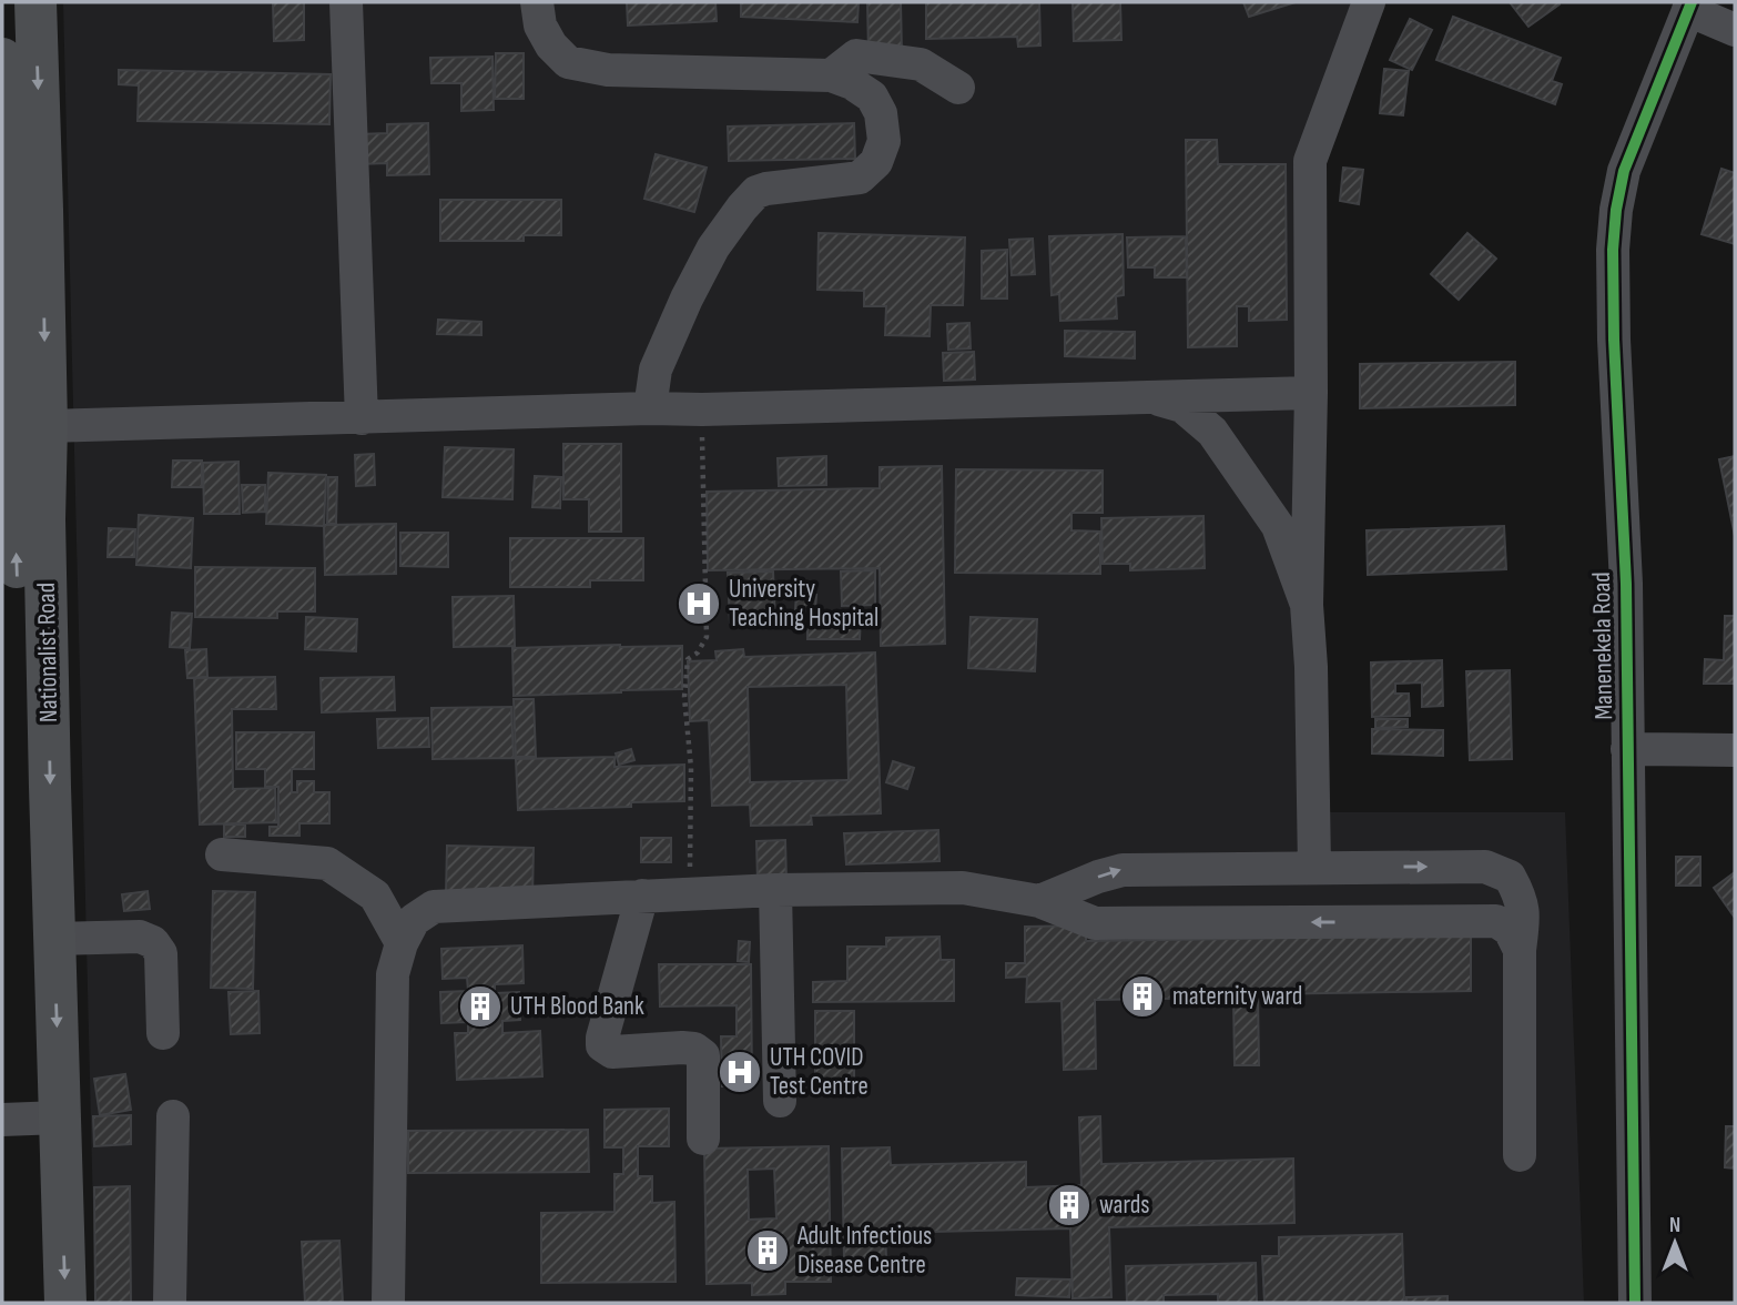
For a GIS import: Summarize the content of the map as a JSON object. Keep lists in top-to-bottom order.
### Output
{
  "streets": {
    "main road": ["Nationalist Road"],
    "street": ["Manenekela Road"]
  },
  "places": {
    "hospital": ["University Teaching Hospital", "UTH COVID Test Centre"],
    "building": [
      "maternity ward",
      "UTH Blood Bank",
      "wards",
      "Adult Infectious Disease Centre"
    ]
  },
  "north": "top"
}
